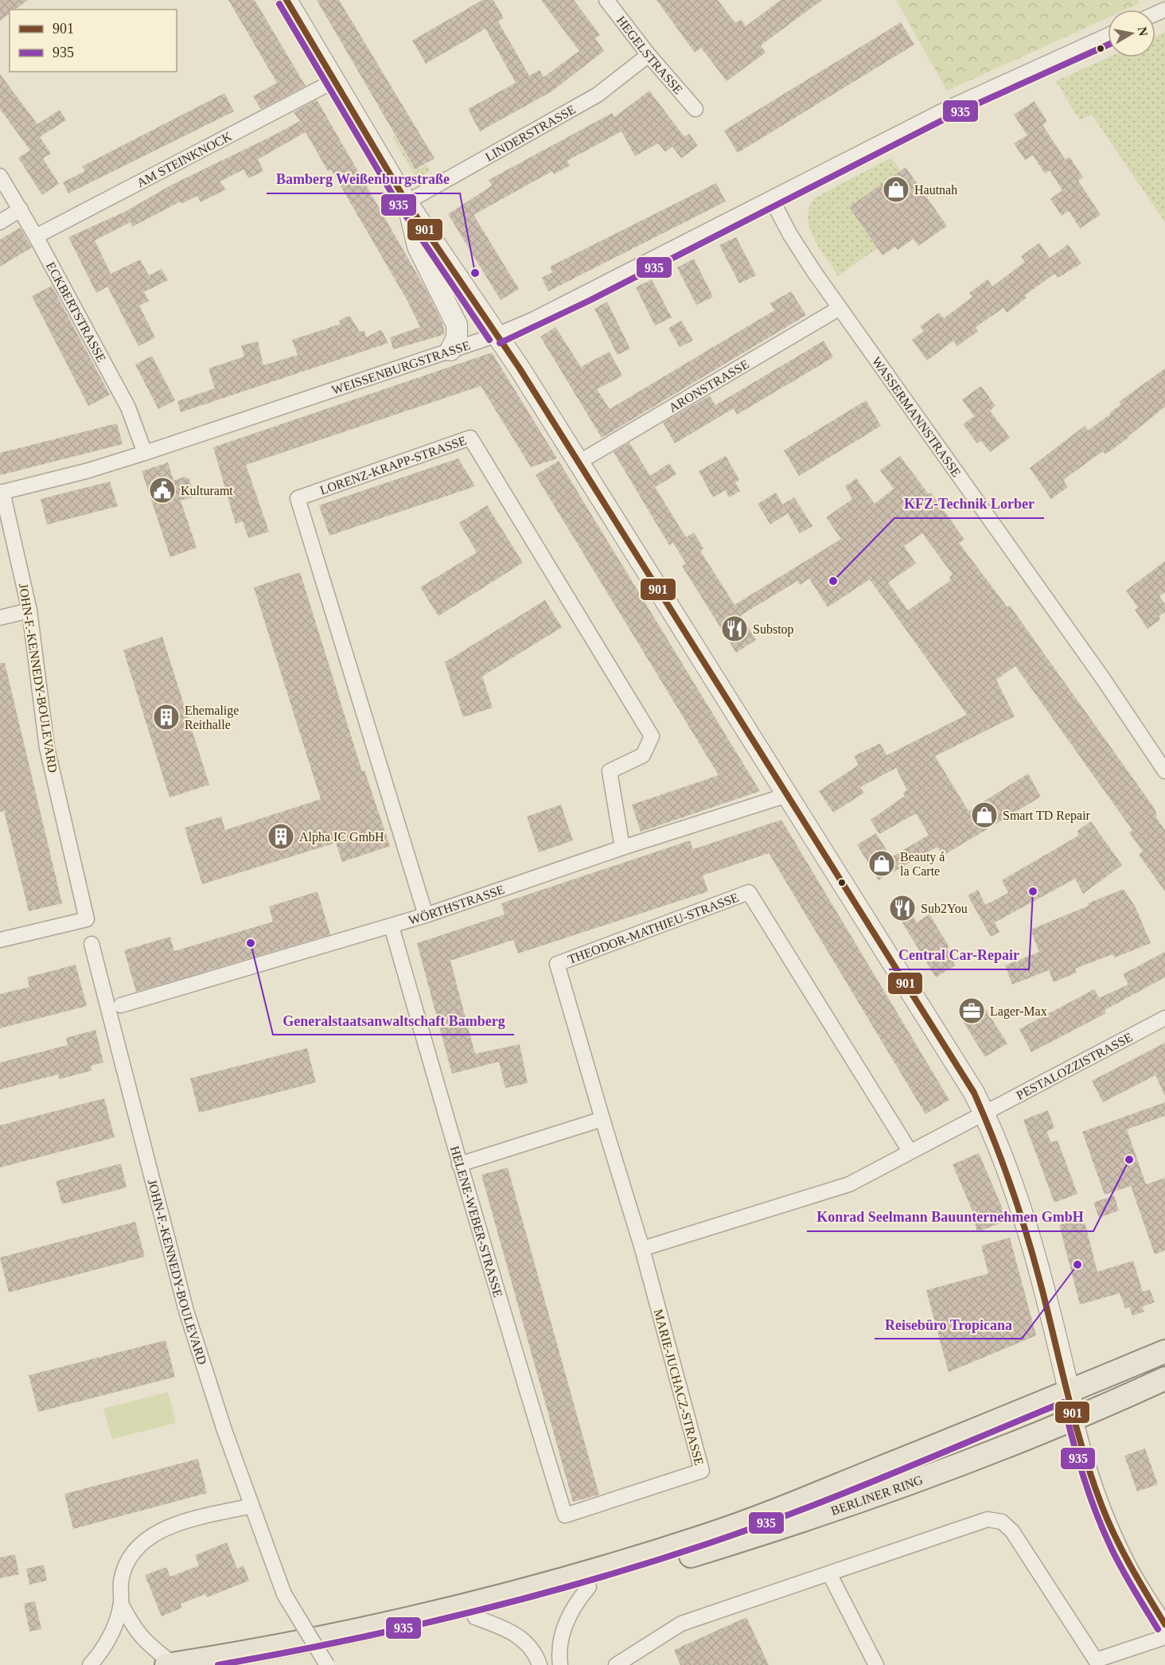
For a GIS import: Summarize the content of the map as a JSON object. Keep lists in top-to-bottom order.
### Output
{
  "streets": {
    "main road": ["BERLINER RING"],
    "street": [
      "HEGELSTRASSE",
      "LINDERSTRASSE",
      "AM STEINKNOCK",
      "ECKBERTSTRASSE",
      "WEISSENBURGSTRASSE",
      "ARONSTRASSE",
      "WASSERMANNSTRASSE",
      "LORENZ-KRAPP-STRASSE",
      "JOHN-F.-KENNEDY-BOULEVARD",
      "WÖRTHSTRASSE",
      "THEODOR-MATHIEU-STRASSE",
      "PESTALOZZISTRASSE",
      "HELENE-WEBER-STRASSE",
      "MARIE-JUCHACZ-STRASSE"
    ]
  },
  "crossings": [
    ["HEGELSTRASSE", "LINDERSTRASSE"],
    ["AM STEINKNOCK", "ECKBERTSTRASSE"],
    ["ECKBERTSTRASSE", "WEISSENBURGSTRASSE"],
    ["WEISSENBURGSTRASSE", "WASSERMANNSTRASSE"],
    ["WEISSENBURGSTRASSE", "JOHN-F.-KENNEDY-BOULEVARD"],
    ["ARONSTRASSE", "WASSERMANNSTRASSE"],
    ["LORENZ-KRAPP-STRASSE", "WÖRTHSTRASSE"],
    ["WÖRTHSTRASSE", "HELENE-WEBER-STRASSE"],
    ["THEODOR-MATHIEU-STRASSE", "PESTALOZZISTRASSE"],
    ["PESTALOZZISTRASSE", "MARIE-JUCHACZ-STRASSE"],
    ["HELENE-WEBER-STRASSE", "MARIE-JUCHACZ-STRASSE"]
  ],
  "places": {
    "shop": ["Hautnah", "Smart TD Repair", "Beauty á la Carte"],
    "other": [
      "Bamberg Weißenburgstraße",
      "KFZ-Technik Lorber",
      "Central Car-Repair",
      "Generalstaatsanwaltschaft Bamberg",
      "Konrad Seelmann Bauunternehmen GmbH",
      "Reisebüro Tropicana"
    ],
    "public building": ["Kulturamt"],
    "restaurant": ["Substop", "Sub2You"],
    "building": ["Ehemalige Reithalle", "Alpha IC GmbH"],
    "office": ["Lager-Max"]
  },
  "lines": ["transit line 901", "transit line 935"],
  "legend": ["901", "935"],
  "north": "right"
}
